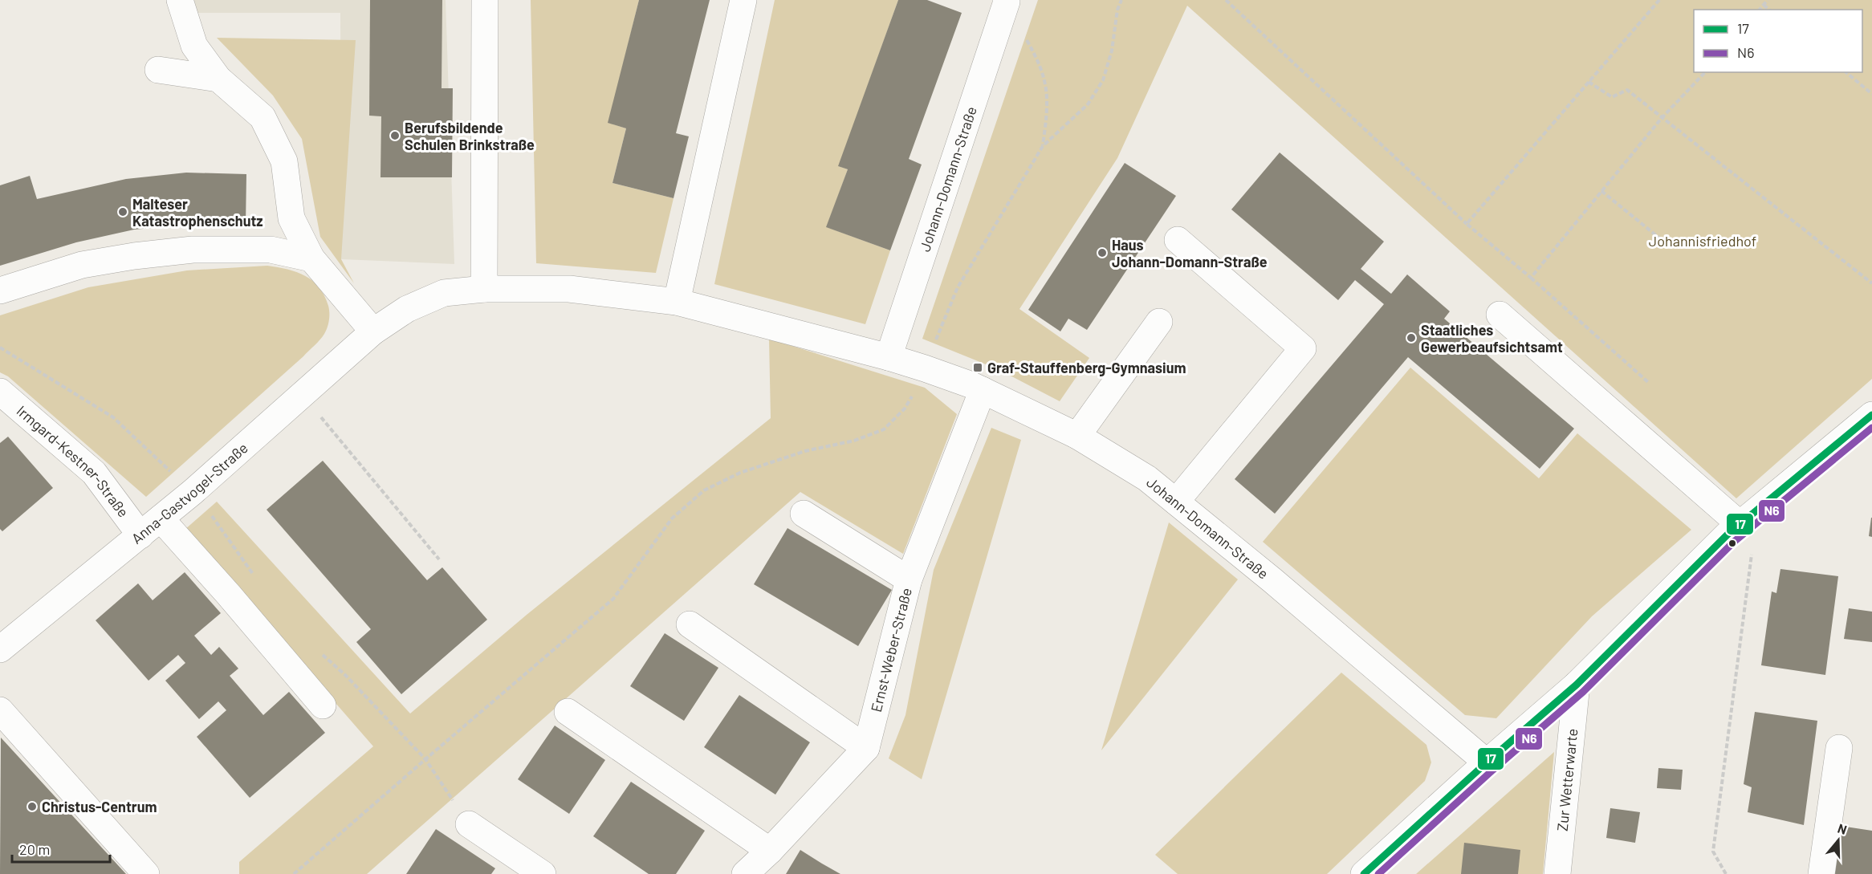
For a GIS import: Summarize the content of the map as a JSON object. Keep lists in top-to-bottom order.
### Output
{
  "streets": {
    "street": [
      "Johann-Domann-Straße",
      "Irmgard-Kestner-Straße",
      "Anna-Gastvogel-Straße",
      "Ernst-Weber-Straße",
      "Zur Wetterwarte"
    ]
  },
  "crossings": [
    ["Johann-Domann-Straße", "Anna-Gastvogel-Straße"],
    ["Johann-Domann-Straße", "Ernst-Weber-Straße"],
    ["Irmgard-Kestner-Straße", "Anna-Gastvogel-Straße"]
  ],
  "parks": ["Johannisfriedhof"],
  "places": {
    "other": [
      "Berufsbildende Schulen Brinkstraße",
      "Malteser Katastrophenschutz",
      "Haus Johann-Domann-Straße",
      "Staatliches Gewerbeaufsichtsamt",
      "Christus-Centrum"
    ],
    "transit": ["Graf-Stauffenberg-Gymnasium"]
  },
  "lines": ["transit line 17", "transit line N6"],
  "legend": ["17", "N6"],
  "scale_bar": "20 m",
  "north": "top"
}
